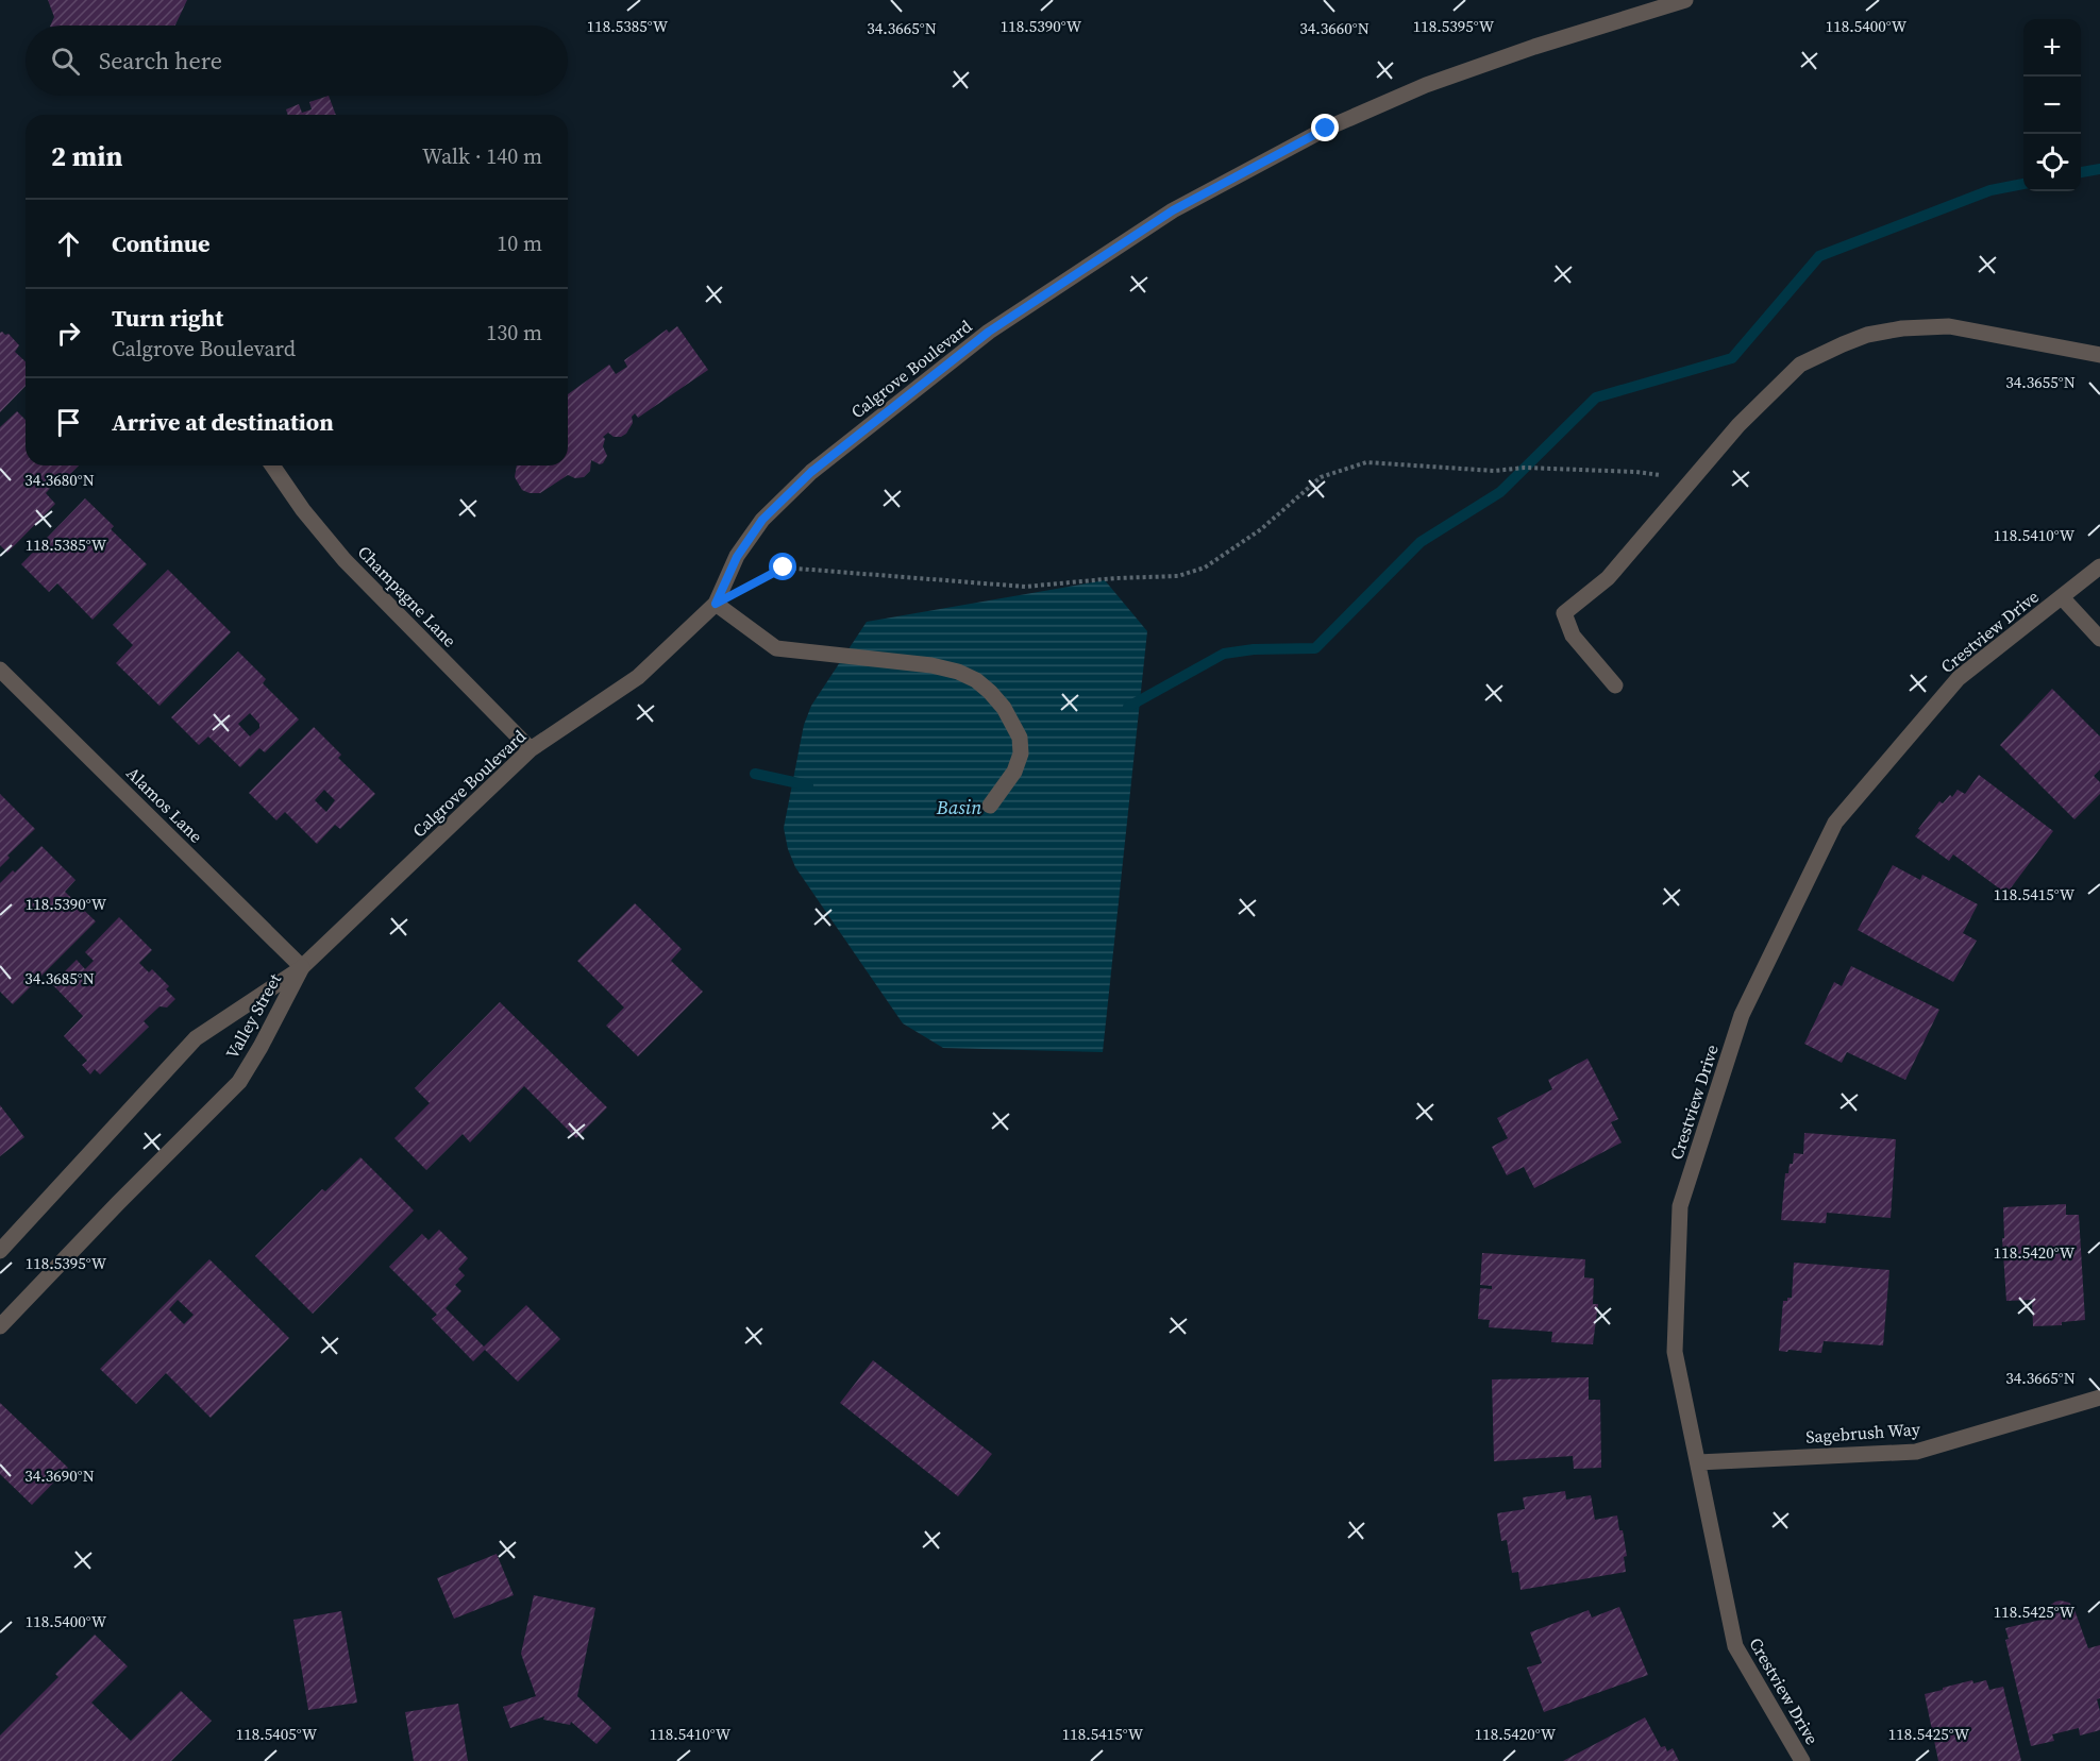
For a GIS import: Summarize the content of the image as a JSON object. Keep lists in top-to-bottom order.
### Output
{
  "streets": {
    "street": [
      "Calgrove Boulevard",
      "Champagne Lane",
      "Crestview Drive",
      "Alamos Lane",
      "Valley Street",
      "Sagebrush Way"
    ]
  },
  "crossings": [
    ["Calgrove Boulevard", "Champagne Lane"],
    ["Calgrove Boulevard", "Alamos Lane"],
    ["Calgrove Boulevard", "Valley Street"],
    ["Crestview Drive", "Sagebrush Way"],
    ["Alamos Lane", "Valley Street"]
  ],
  "water": ["Basin"],
  "page": {
    "map_buttons": ["+", "−"],
    "search": "Search here",
    "heading": ["2 min", "Walk · 140 m"],
    "list": [
      ["Continue", "10 m"],
      ["Turn right", "Calgrove Boulevard", "130 m"],
      "Arrive at destination"
    ]
  },
  "coordinates": [
    "118.5385°W",
    "118.5390°W",
    "118.5395°W",
    "118.5400°W",
    "34.3660°N",
    "34.3665°N",
    "34.3655°N",
    "34.3680°N",
    "118.5410°W",
    "118.5415°W",
    "34.3685°N",
    "118.5420°W",
    "34.3690°N",
    "118.5425°W",
    "118.5405°W"
  ]
}
